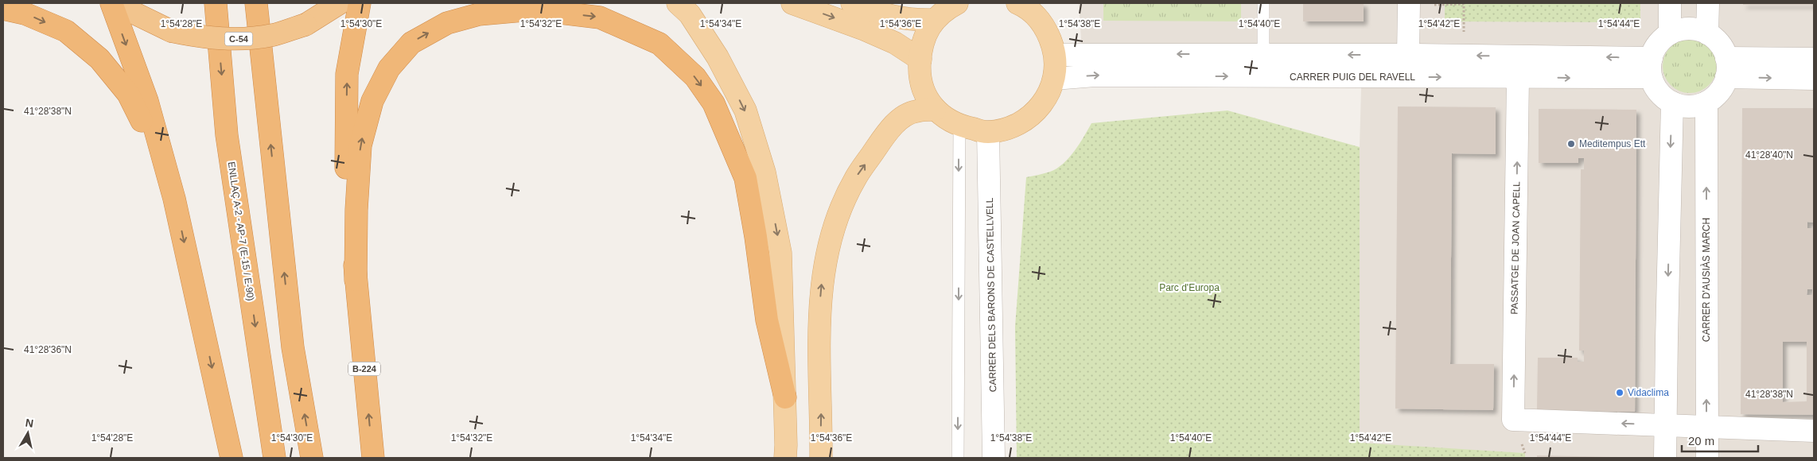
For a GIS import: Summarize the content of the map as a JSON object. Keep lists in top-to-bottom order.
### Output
{
  "streets": {
    "highway": ["C-54", "ENLLAÇ A-2 - AP-7 (E-15 / E-90)", "B-224"],
    "street": [
      "CARRER PUIG DEL RAVELL",
      "PASSATGE DE JOAN CAPELL",
      "CARRER D'AUSIÀS MARCH",
      "CARRER DELS BARONS DE CASTELLVELL"
    ]
  },
  "crossings": [
    ["CARRER PUIG DEL RAVELL", "PASSATGE DE JOAN CAPELL"],
    ["CARRER PUIG DEL RAVELL", "CARRER D'AUSIÀS MARCH"]
  ],
  "parks": ["Parc d'Europa"],
  "places": ["Meditempus Ett", "Vidaclima"],
  "scale_bar": "20 m",
  "north": "top",
  "coordinates": [
    "1°54'28\"E",
    "1°54'30\"E",
    "1°54'32\"E",
    "1°54'34\"E",
    "1°54'36\"E",
    "1°54'38\"E",
    "1°54'40\"E",
    "1°54'42\"E",
    "1°54'44\"E",
    "41°28'38\"N",
    "41°28'40\"N",
    "41°28'36\"N"
  ]
}
